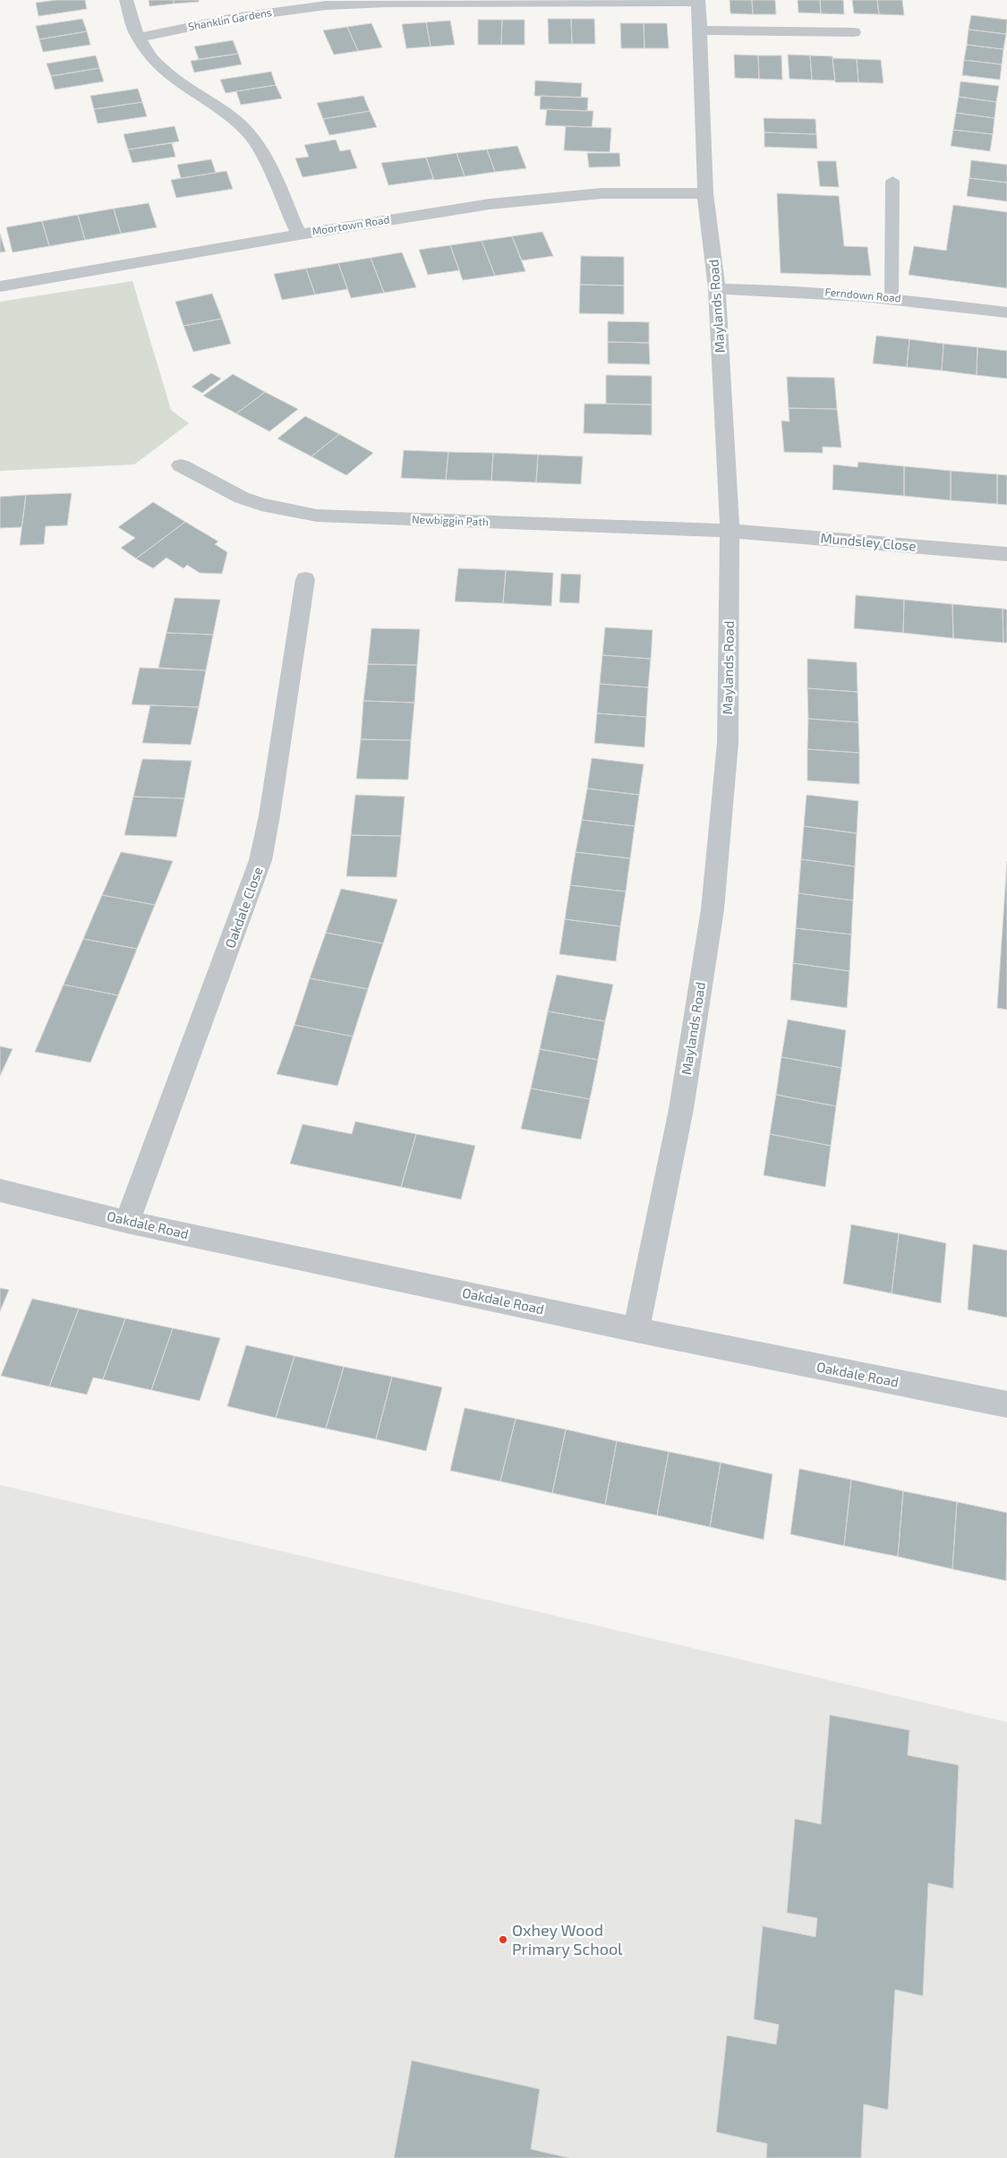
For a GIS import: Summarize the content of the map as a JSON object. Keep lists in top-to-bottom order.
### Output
{
  "streets": {
    "street": [
      "Shanklin Gardens",
      "Moortown Road",
      "Ferndown Road",
      "Maylands Road",
      "Newbiggin Path",
      "Mundsley Close",
      "Oakdale Close",
      "Oakdale Road"
    ]
  },
  "crossings": [
    ["Shanklin Gardens", "Maylands Road"],
    ["Moortown Road", "Maylands Road"],
    ["Ferndown Road", "Maylands Road"],
    ["Maylands Road", "Newbiggin Path"],
    ["Maylands Road", "Mundsley Close"],
    ["Maylands Road", "Oakdale Road"],
    ["Newbiggin Path", "Mundsley Close"],
    ["Oakdale Close", "Oakdale Road"]
  ],
  "places": ["Oxhey Wood Primary School"]
}
